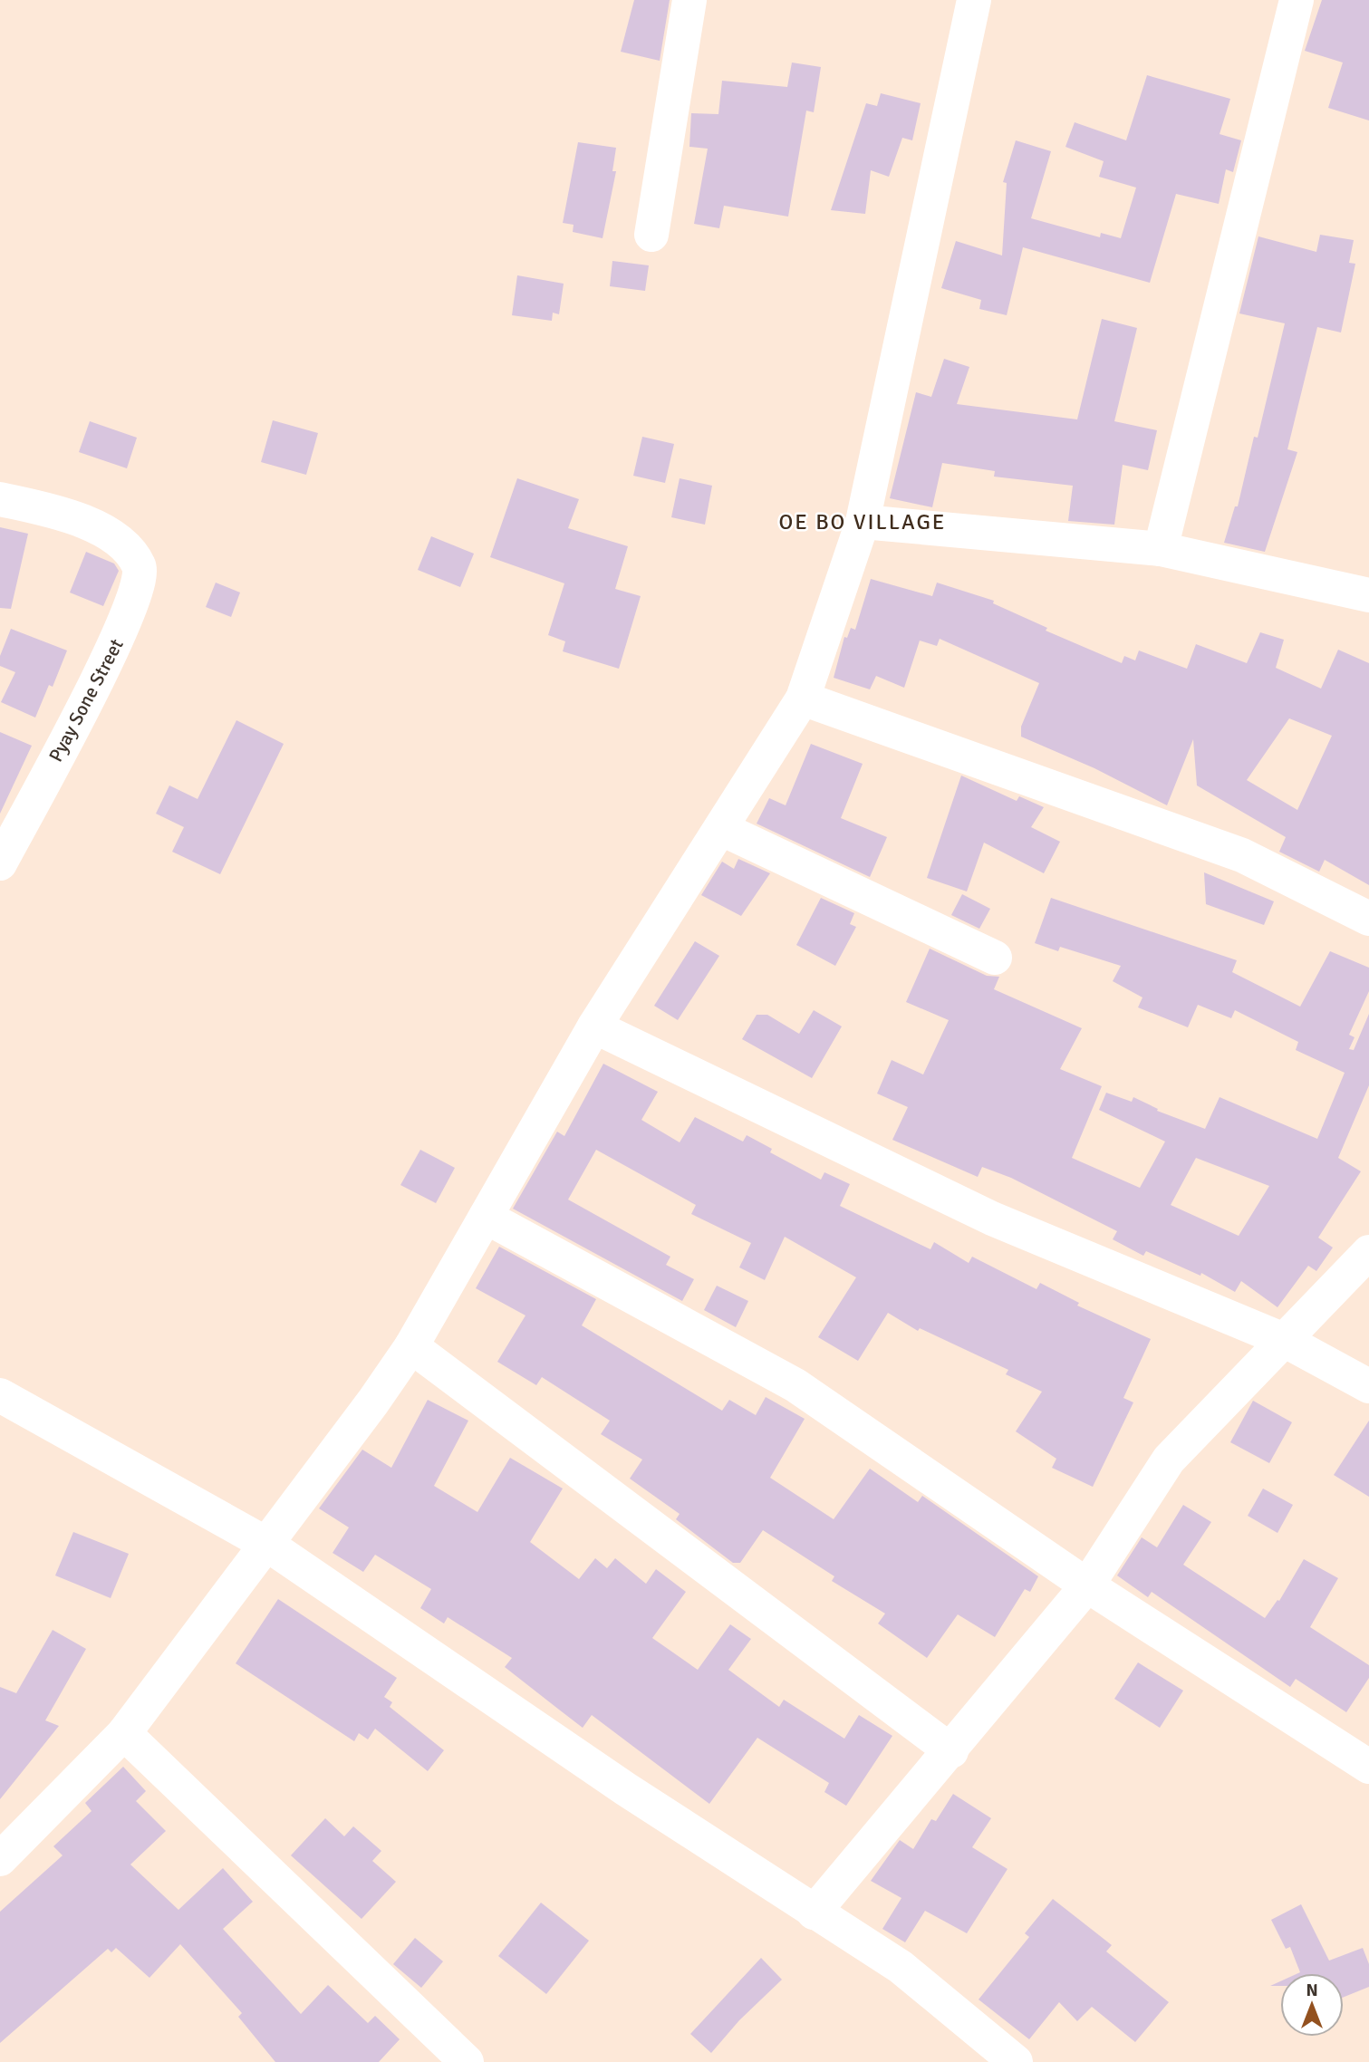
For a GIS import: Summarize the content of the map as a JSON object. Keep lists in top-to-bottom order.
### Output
{
  "streets": {
    "street": ["Pyay Sone Street"]
  },
  "districts": ["OE BO VILLAGE"],
  "north": "top"
}
